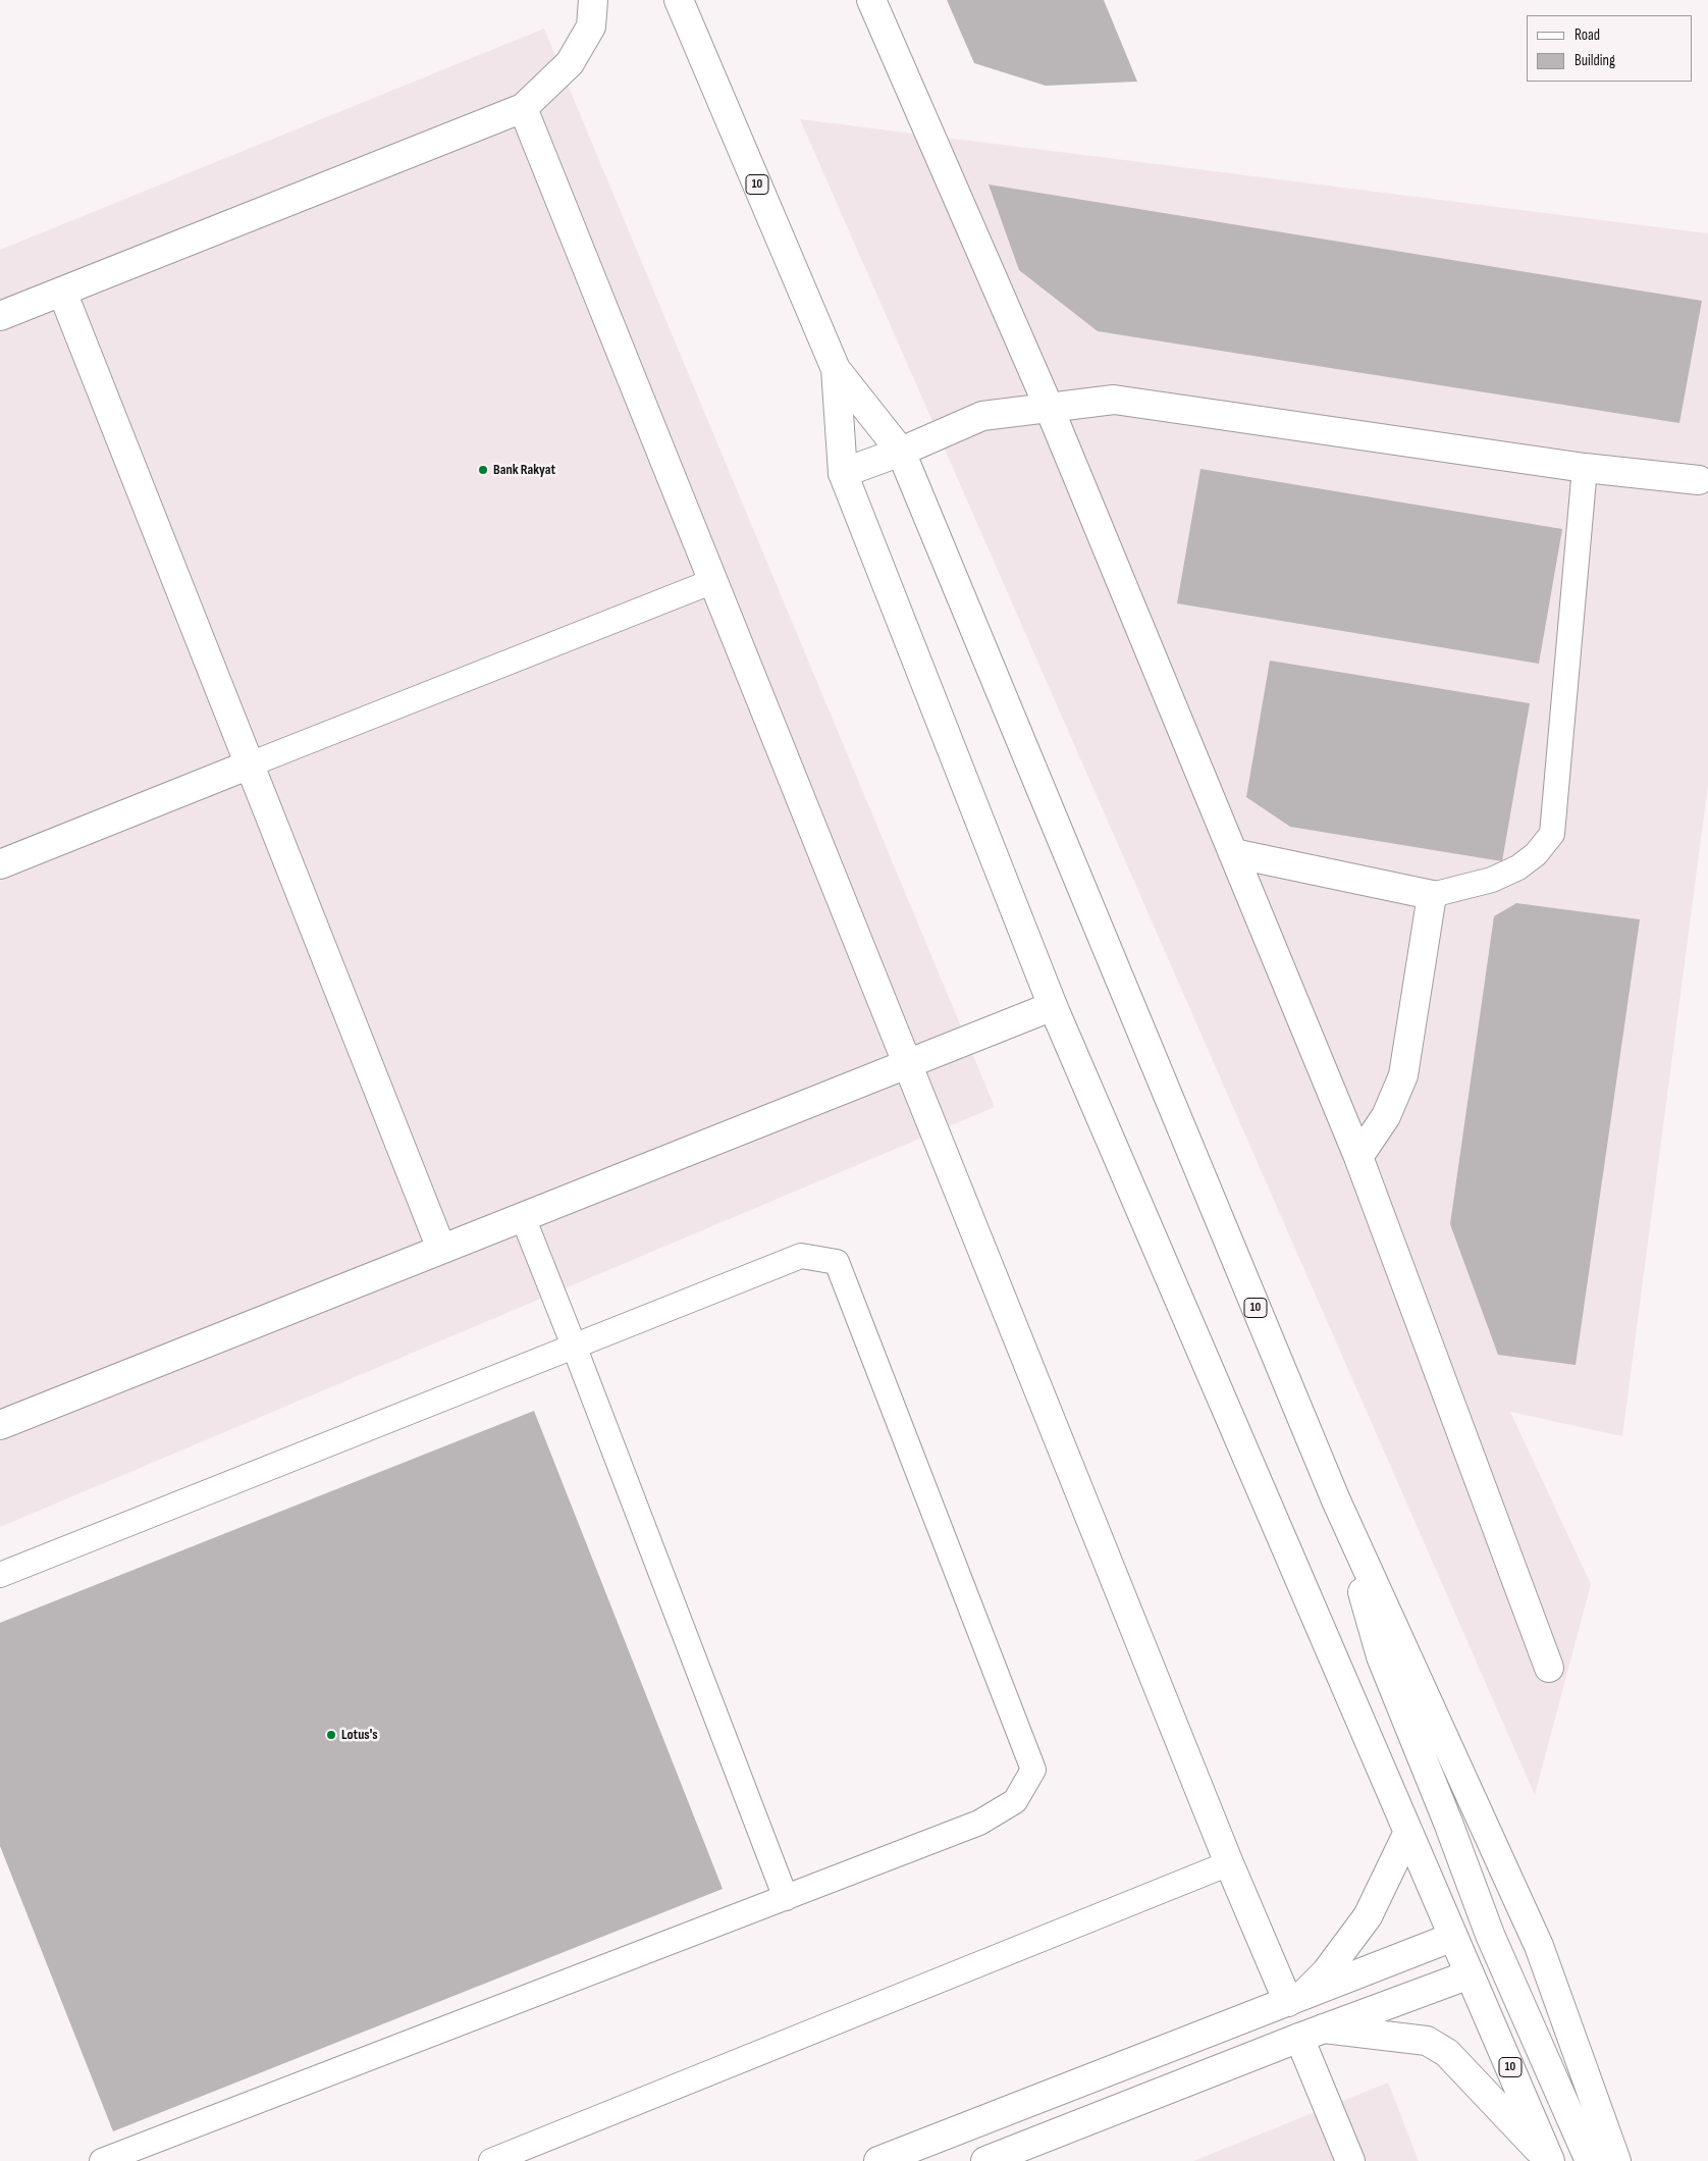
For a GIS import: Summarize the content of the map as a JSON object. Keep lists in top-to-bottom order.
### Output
{
  "streets": {
    "street": ["10"]
  },
  "places": ["Bank Rakyat", "Lotus's"],
  "legend": ["Road", "Building"]
}
